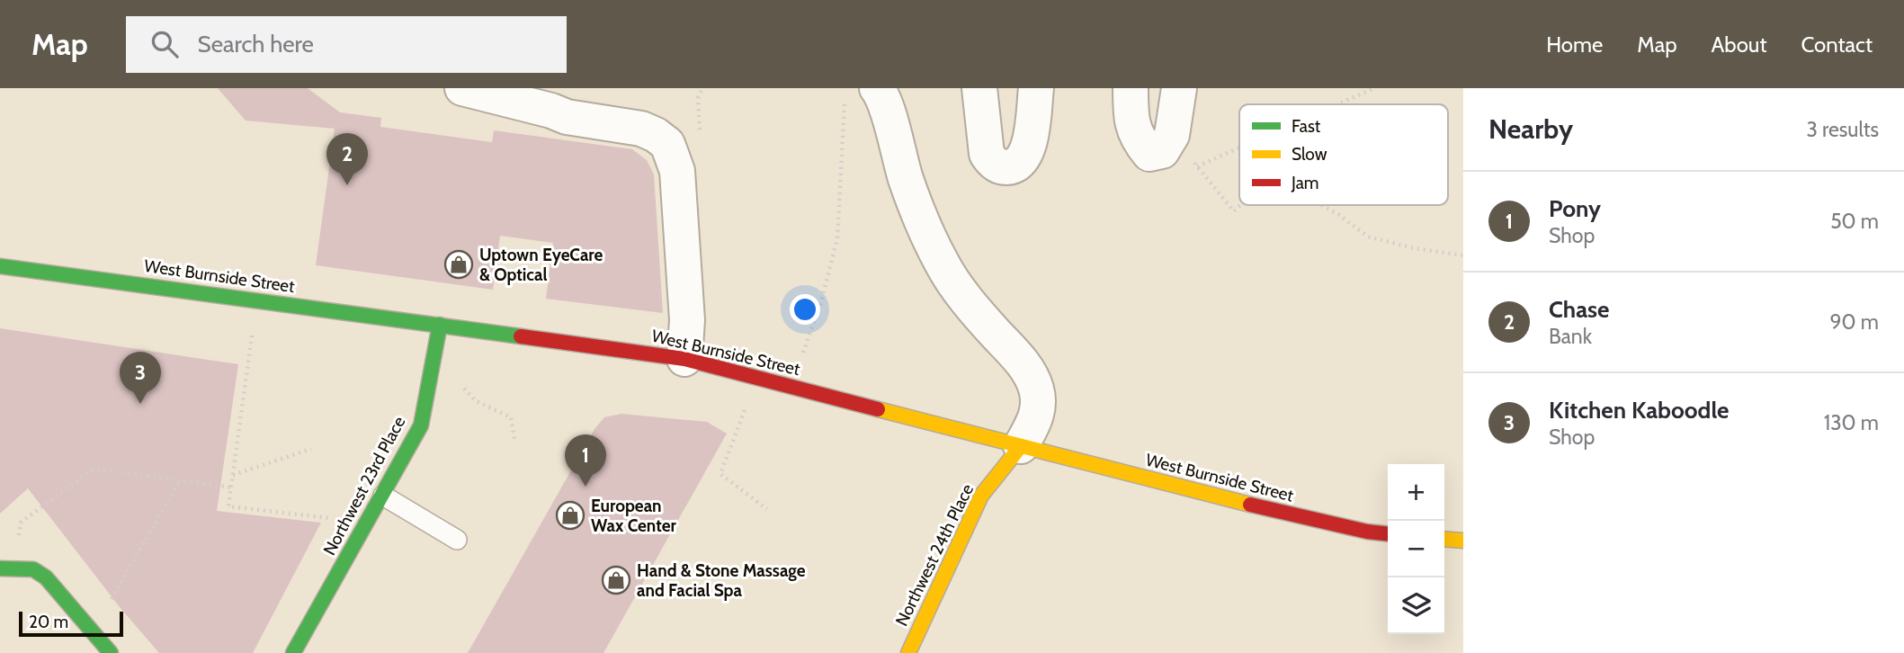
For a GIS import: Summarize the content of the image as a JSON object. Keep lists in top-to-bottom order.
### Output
{
  "streets": {
    "main road": ["West Burnside Street", "Northwest 23rd Place", "Northwest 24th Place"]
  },
  "crossings": [
    ["West Burnside Street", "Northwest 23rd Place"],
    ["West Burnside Street", "Northwest 24th Place"]
  ],
  "places": {
    "shop": ["Uptown EyeCare & Optical", "European Wax Center", "Hand & Stone Massage and Facial Spa"]
  },
  "legend": ["Fast", "Slow", "Jam"],
  "scale_bar": "20 m",
  "page": {
    "header": "Map",
    "search": "Search here",
    "nav": [
      "Home",
      "Map",
      "About",
      "Contact"
    ],
    "heading": ["Nearby", "3 results"],
    "pins": ["2", "3", "1"],
    "list": [
      {
        "mark": "1",
        "name": "Pony",
        "note": "Shop",
        "value": "50 m"
      },
      {
        "mark": "2",
        "name": "Chase",
        "note": "Bank",
        "value": "90 m"
      },
      {
        "mark": "3",
        "name": "Kitchen Kaboodle",
        "note": "Shop",
        "value": "130 m"
      }
    ],
    "map_buttons": ["+", "−"],
    "scale": "20 m"
  }
}
